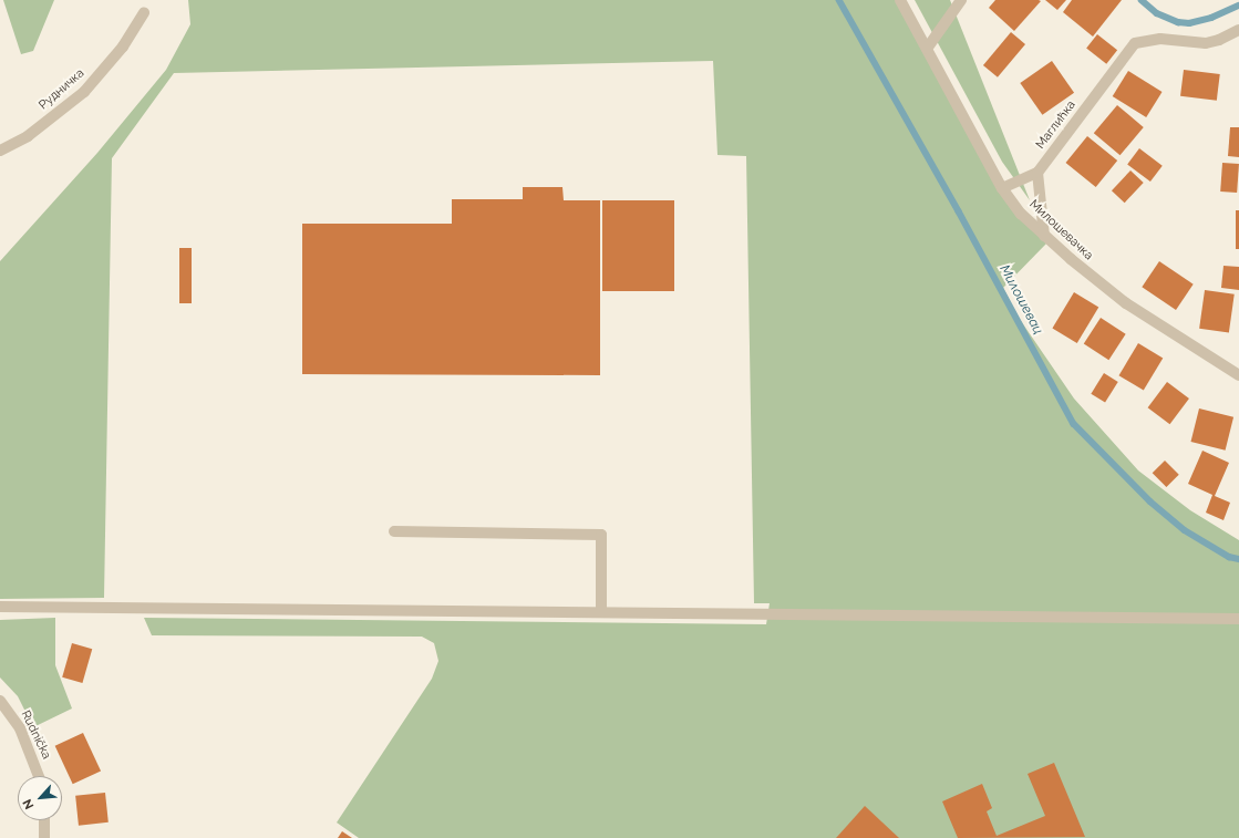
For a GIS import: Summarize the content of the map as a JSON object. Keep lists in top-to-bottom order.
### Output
{
  "streets": {
    "street": [
      "Рудничка",
      "Маглићка",
      "Милошевачка",
      "Rudnička"
    ]
  },
  "water": ["Милошевац"],
  "north": "bottom left"
}
